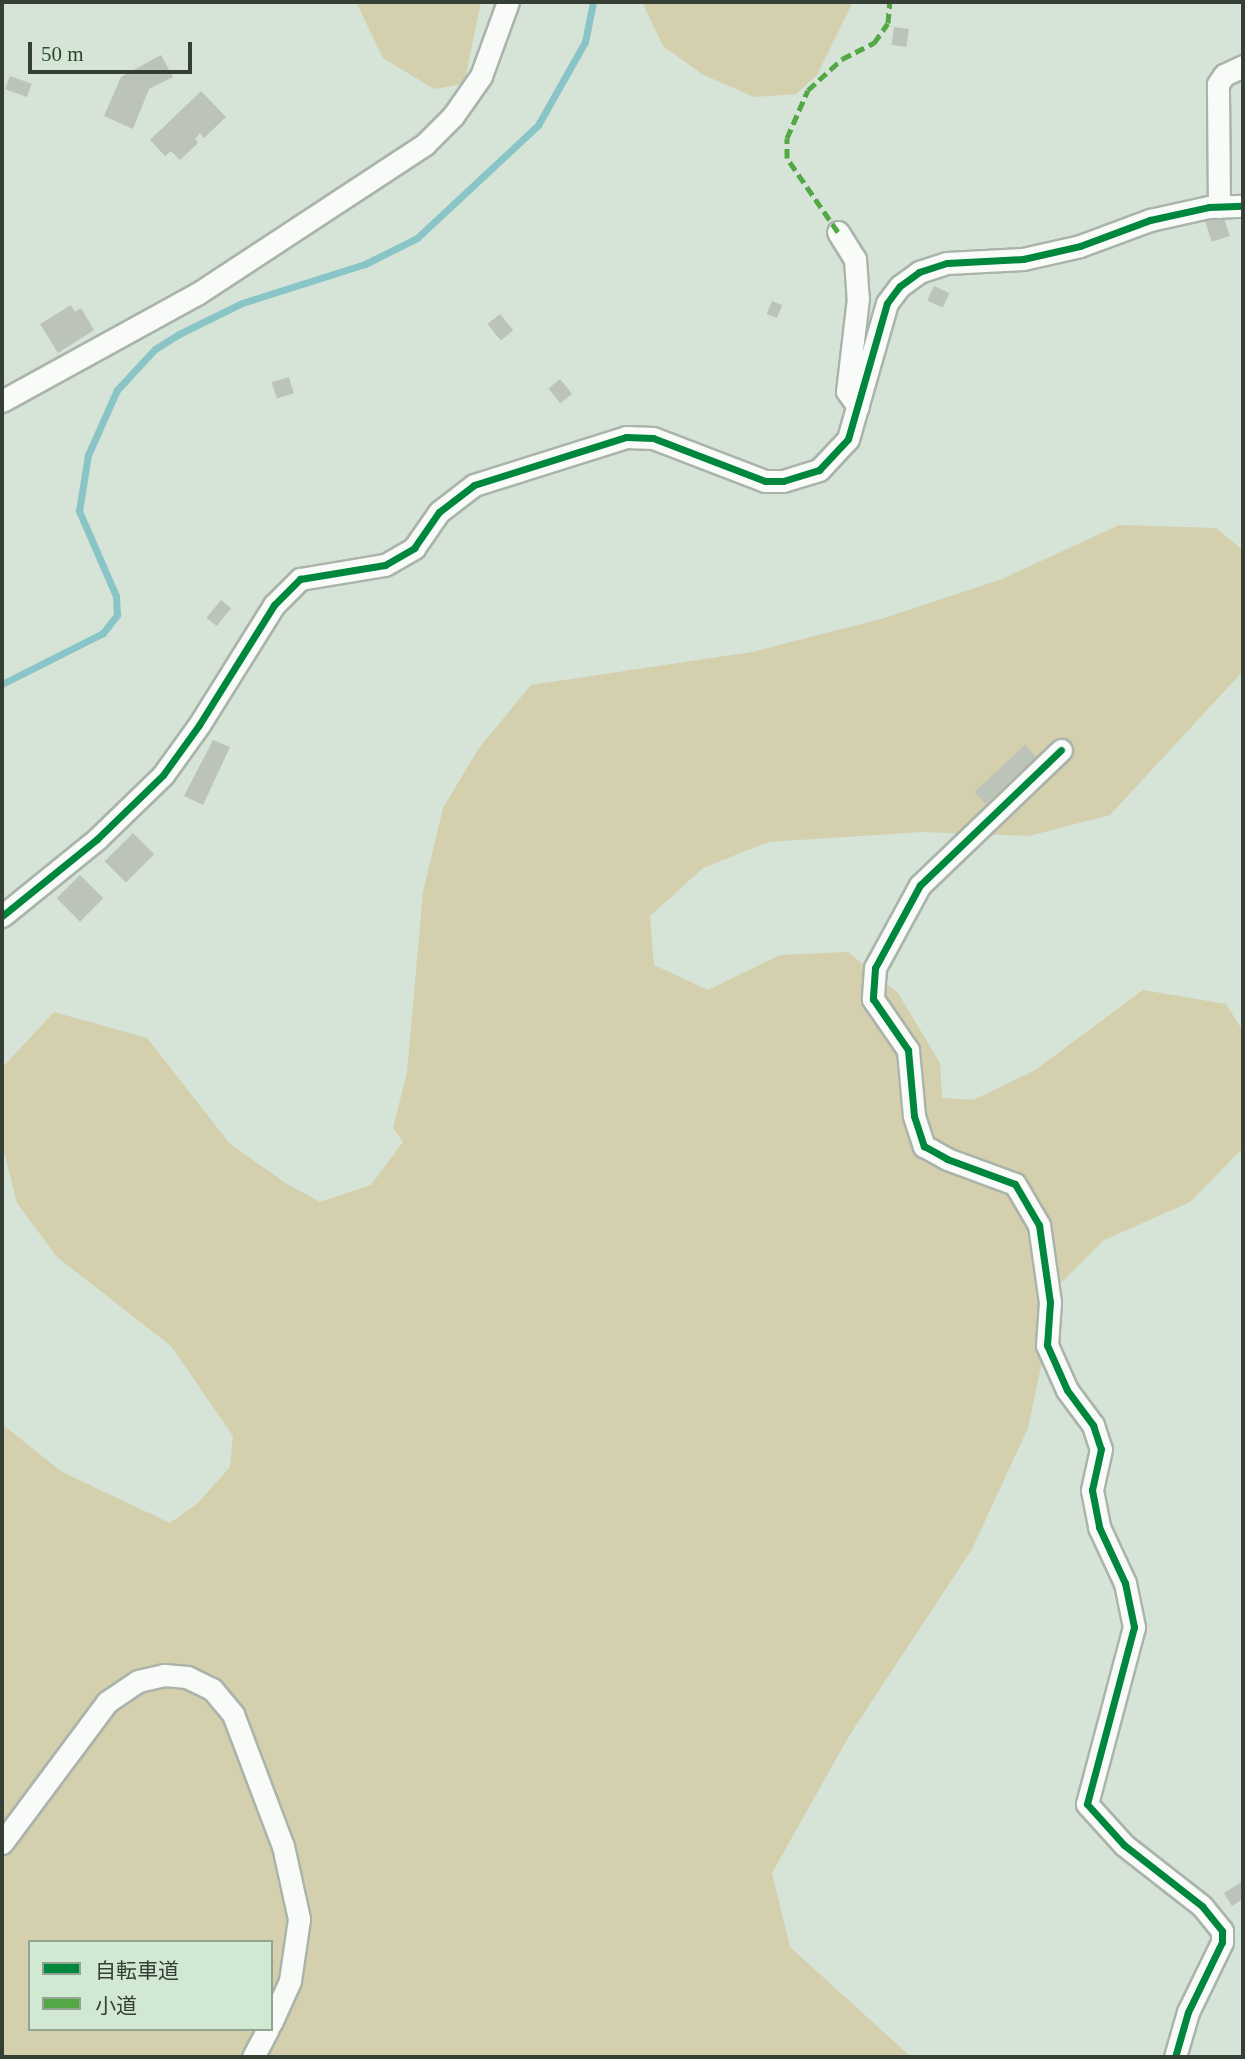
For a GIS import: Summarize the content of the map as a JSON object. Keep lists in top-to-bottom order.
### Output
{
  "legend": ["自転車道", "小道"],
  "scale_bar": "50 m"
}
